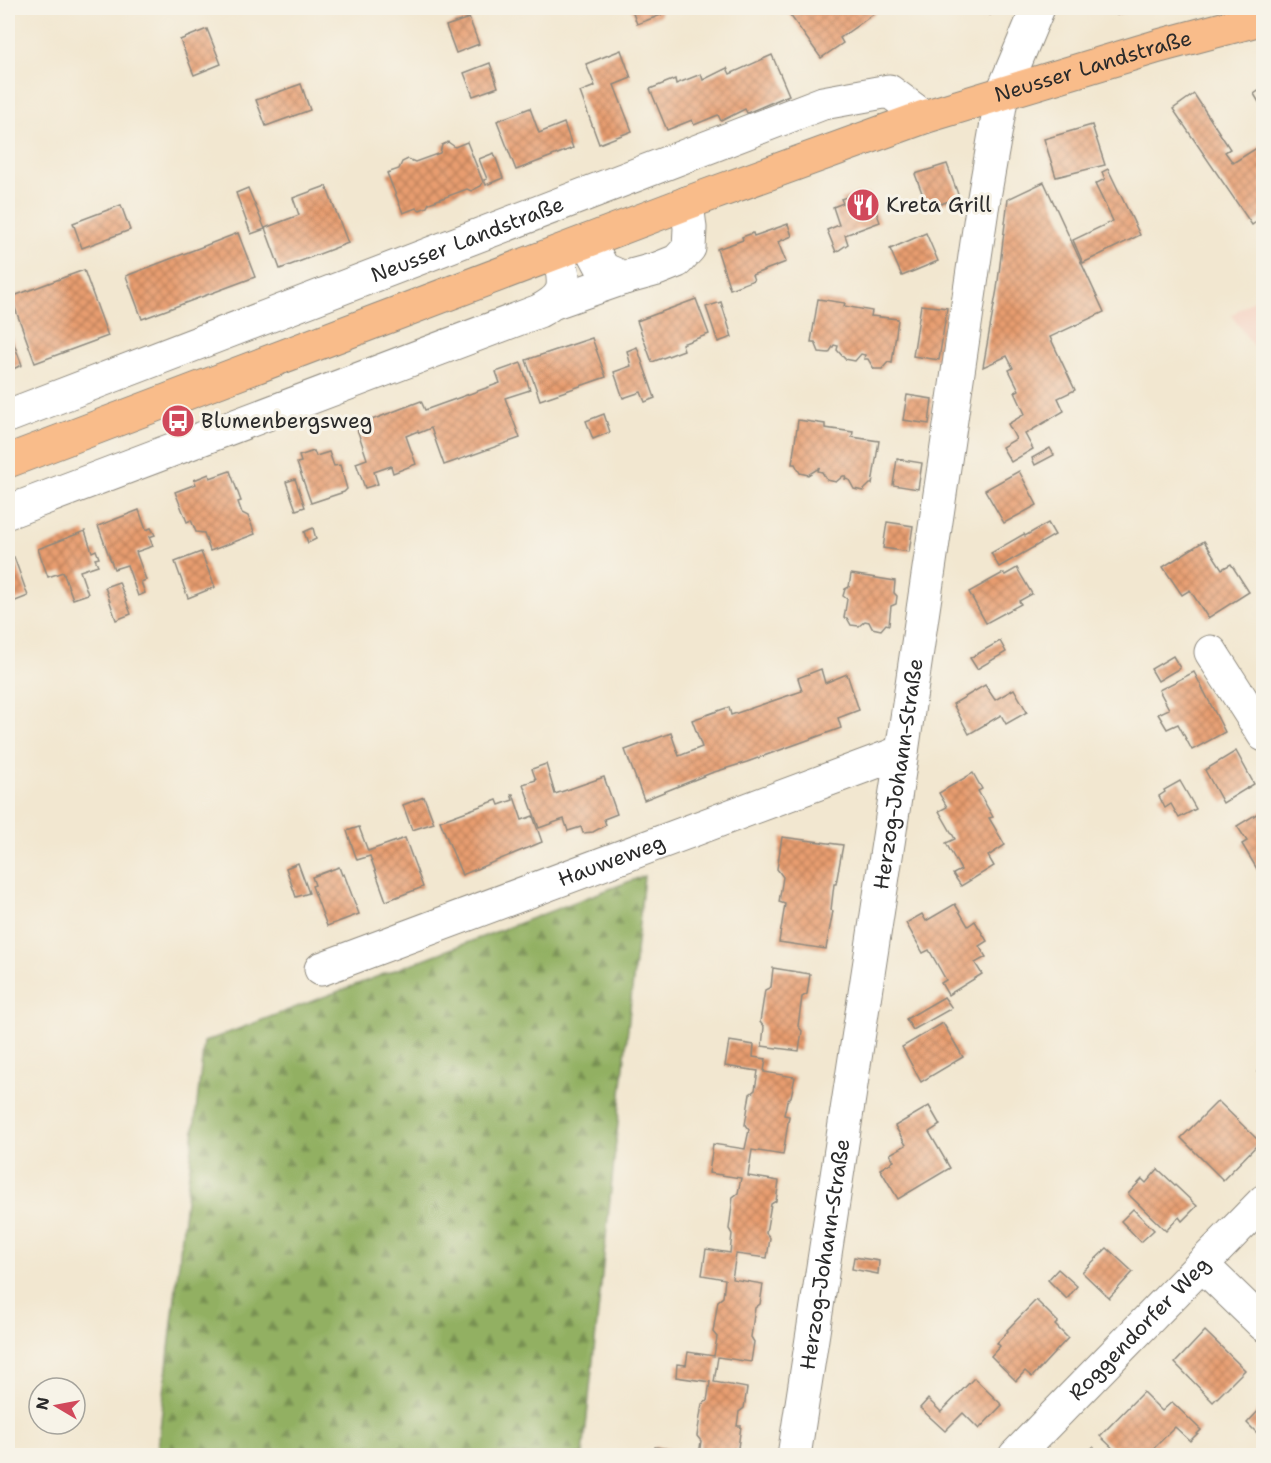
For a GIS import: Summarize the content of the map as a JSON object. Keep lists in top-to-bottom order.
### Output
{
  "streets": {
    "main road": ["Neusser Landstraße"],
    "street": ["Herzog-Johann-Straße", "Hauweweg", "Roggendorfer Weg"]
  },
  "crossings": [
    ["Neusser Landstraße", "Herzog-Johann-Straße"],
    ["Herzog-Johann-Straße", "Hauweweg"]
  ],
  "places": {
    "restaurant": ["Kreta Grill"],
    "bus stop": ["Blumenbergsweg"]
  },
  "north": "left"
}
